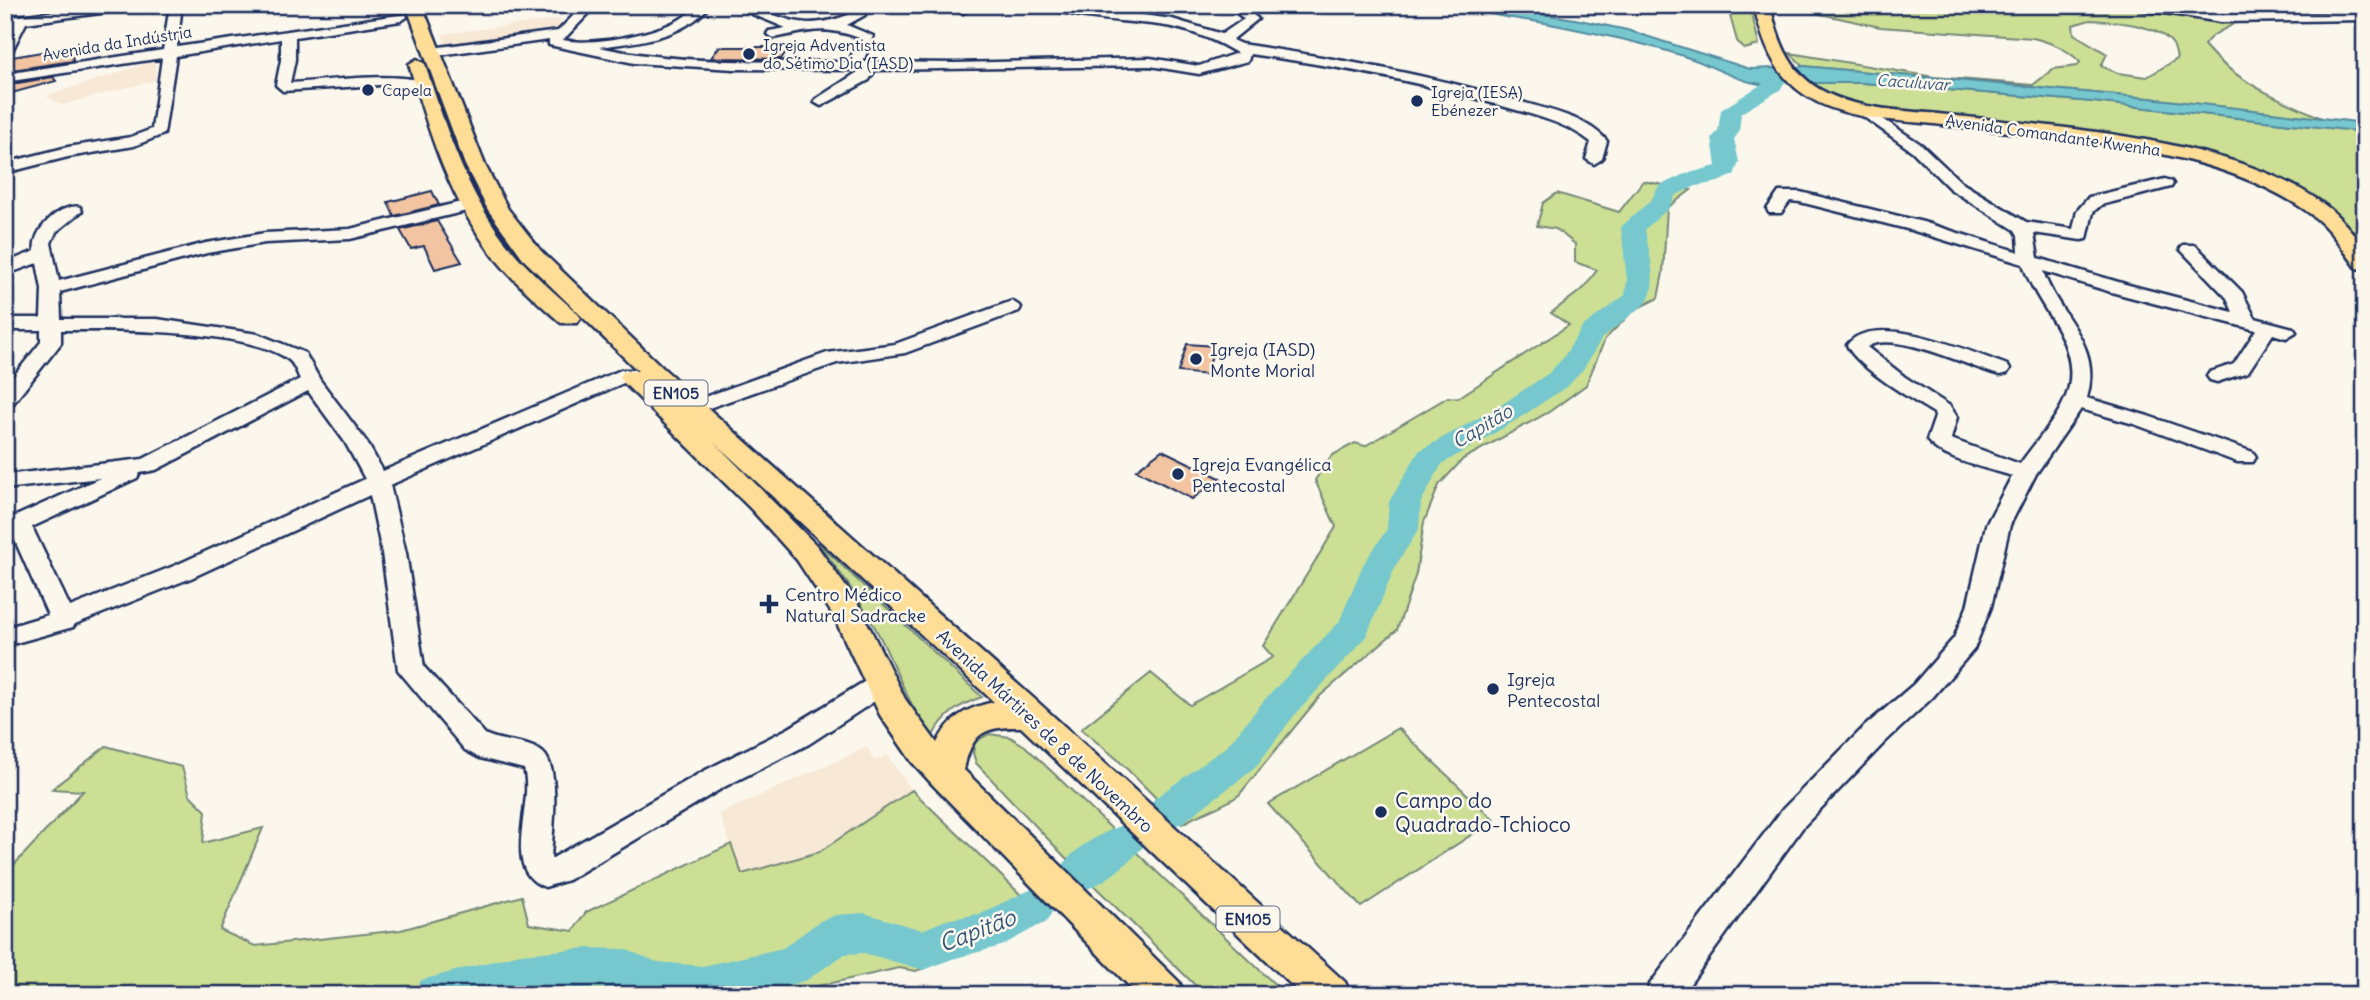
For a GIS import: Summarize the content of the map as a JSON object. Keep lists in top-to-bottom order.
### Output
{
  "streets": {
    "main road": ["Avenida Comandante Kwenha", "EN105", "Avenida Mártires de 8 de Novembro"],
    "street": ["Avenida da Indústria"]
  },
  "crossings": [
    ["Avenida da Indústria", "EN105"],
    ["Avenida da Indústria", "Avenida Mártires de 8 de Novembro"],
    ["EN105", "Avenida Mártires de 8 de Novembro"]
  ],
  "water": ["Caculuvar", "Capitão"],
  "places": {
    "other": [
      "Igreja Adventista do Sétimo Dia (IASD)",
      "Capela",
      "Igreja (IESA) Ebénezer",
      "Igreja (IASD) Monte Morial",
      "Igreja Evangélica Pentecostal",
      "Igreja Pentecostal",
      "Campo do Quadrado-Tchioco"
    ],
    "health": ["Centro Médico Natural Sadracke"]
  }
}
